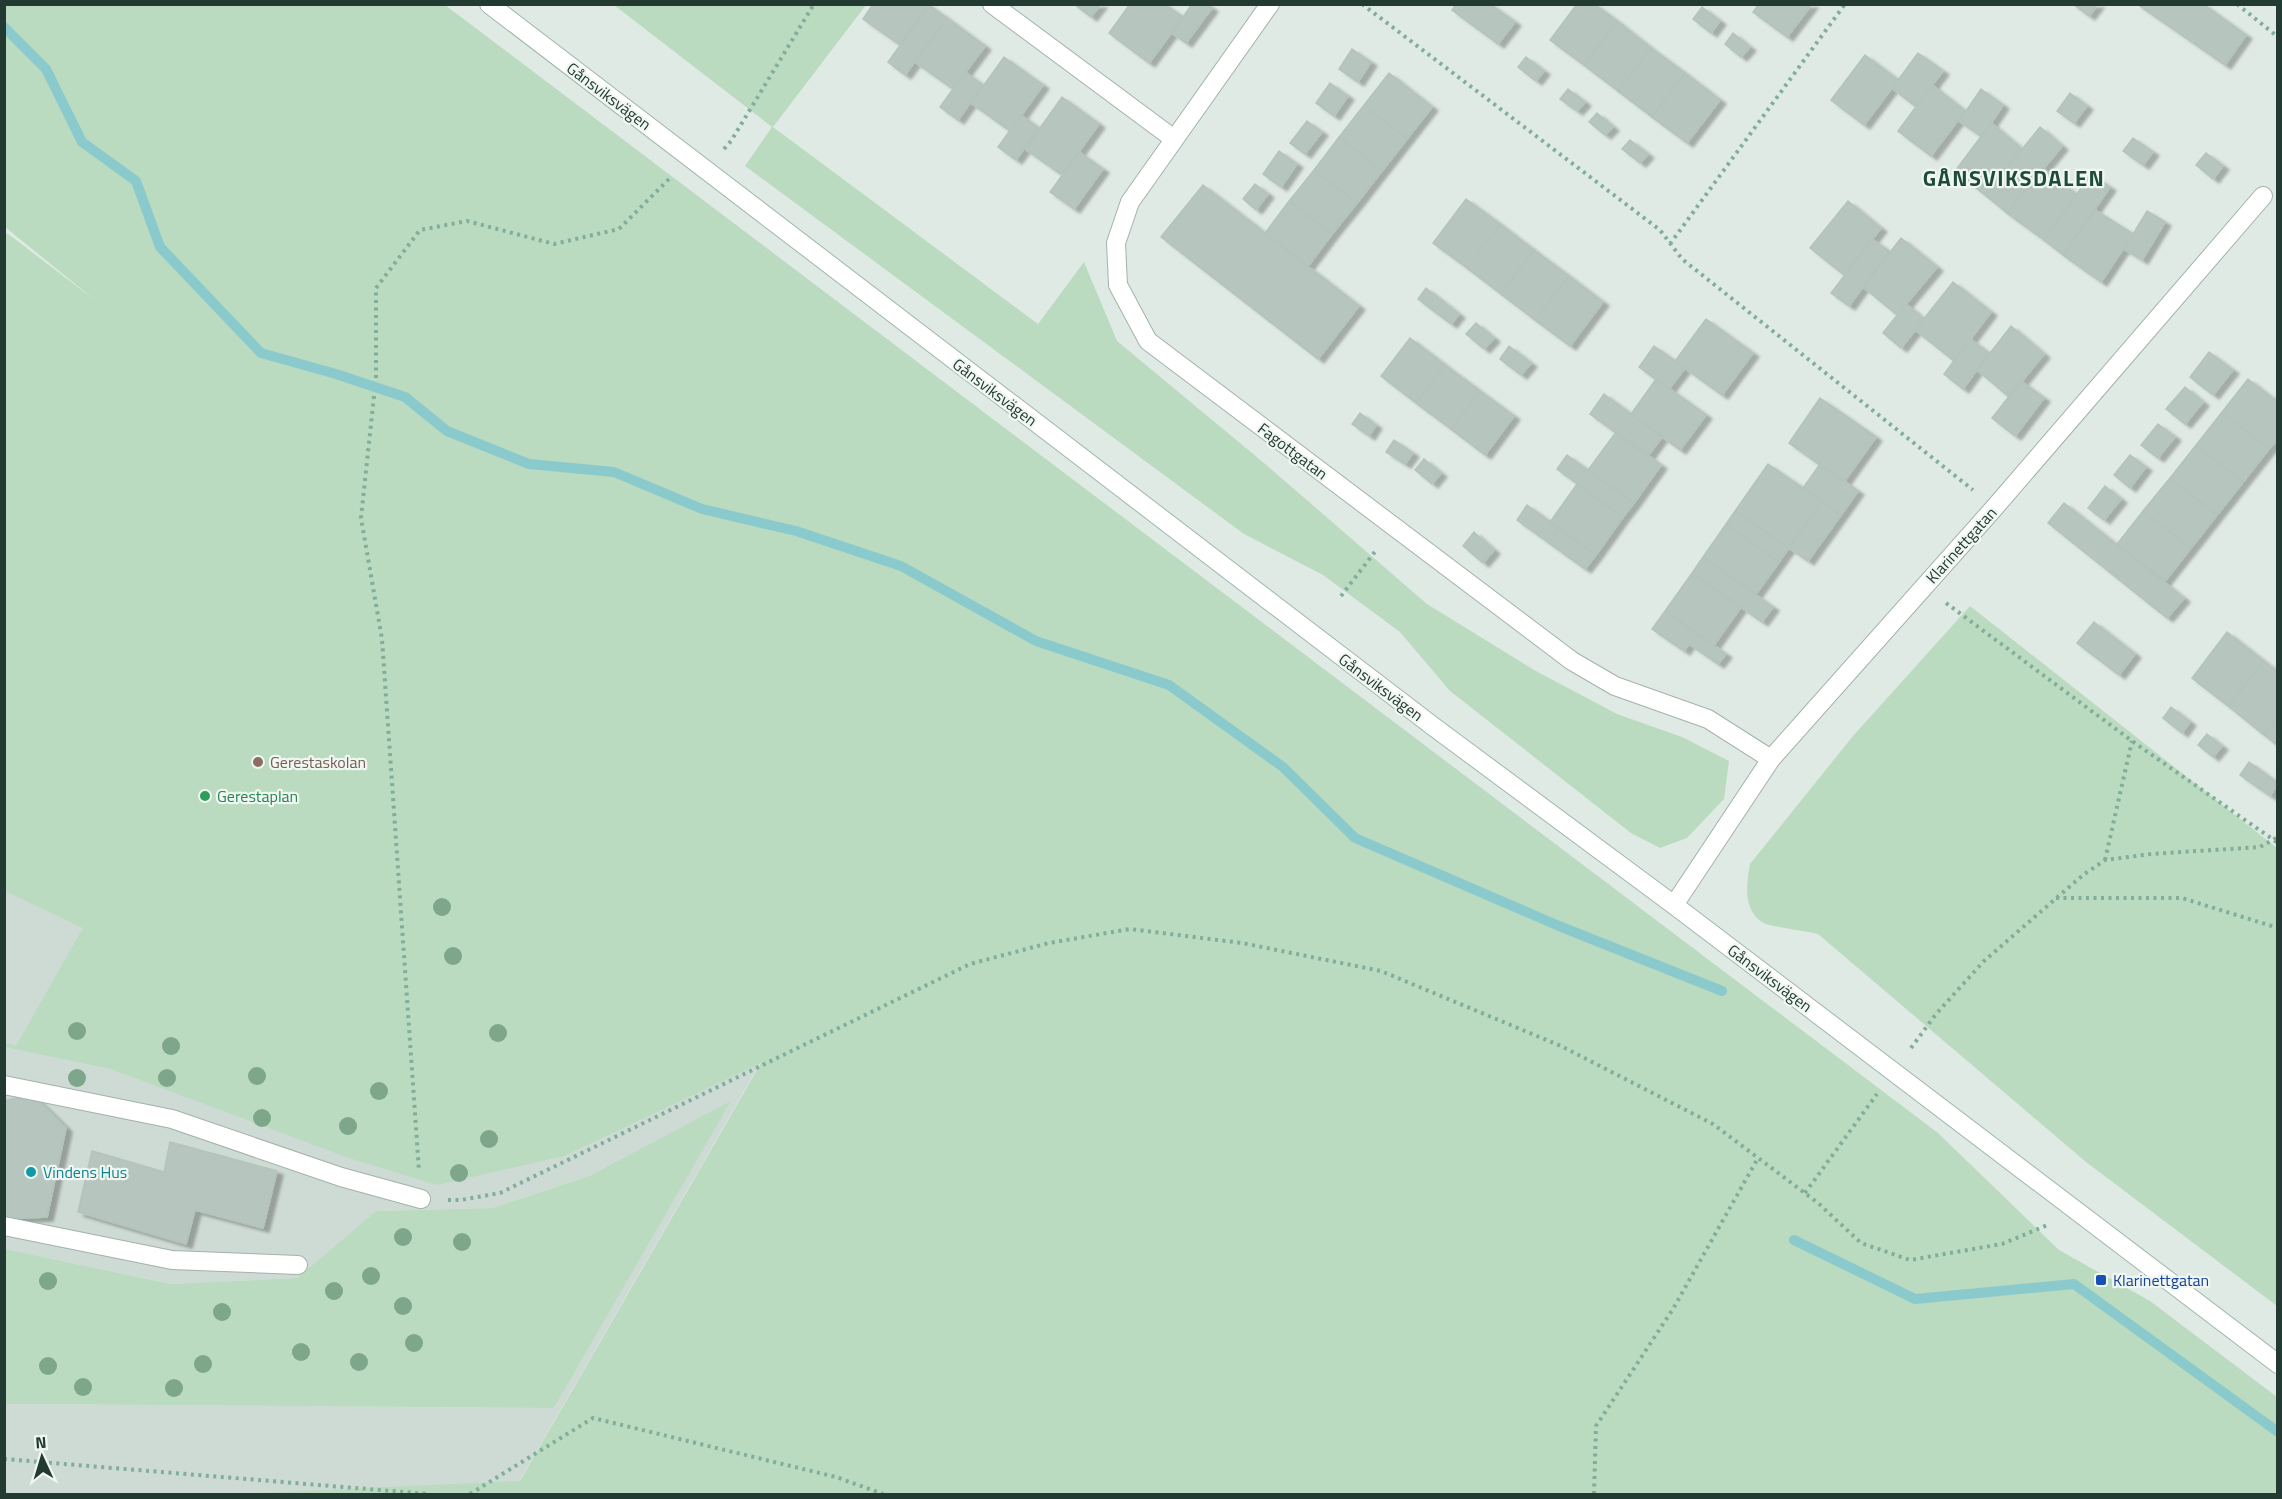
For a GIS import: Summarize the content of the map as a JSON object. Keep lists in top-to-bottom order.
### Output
{
  "streets": {
    "main road": ["Gånsviksvägen", "Fagottgatan", "Klarinettgatan"]
  },
  "crossings": [
    ["Gånsviksvägen", "Klarinettgatan"],
    ["Fagottgatan", "Klarinettgatan"]
  ],
  "districts": ["GÅNSVIKSDALEN"],
  "places": {
    "other": ["Gerestaskolan", "Gerestaplan", "Vindens Hus"],
    "transit": ["Klarinettgatan"]
  },
  "north": "top"
}
